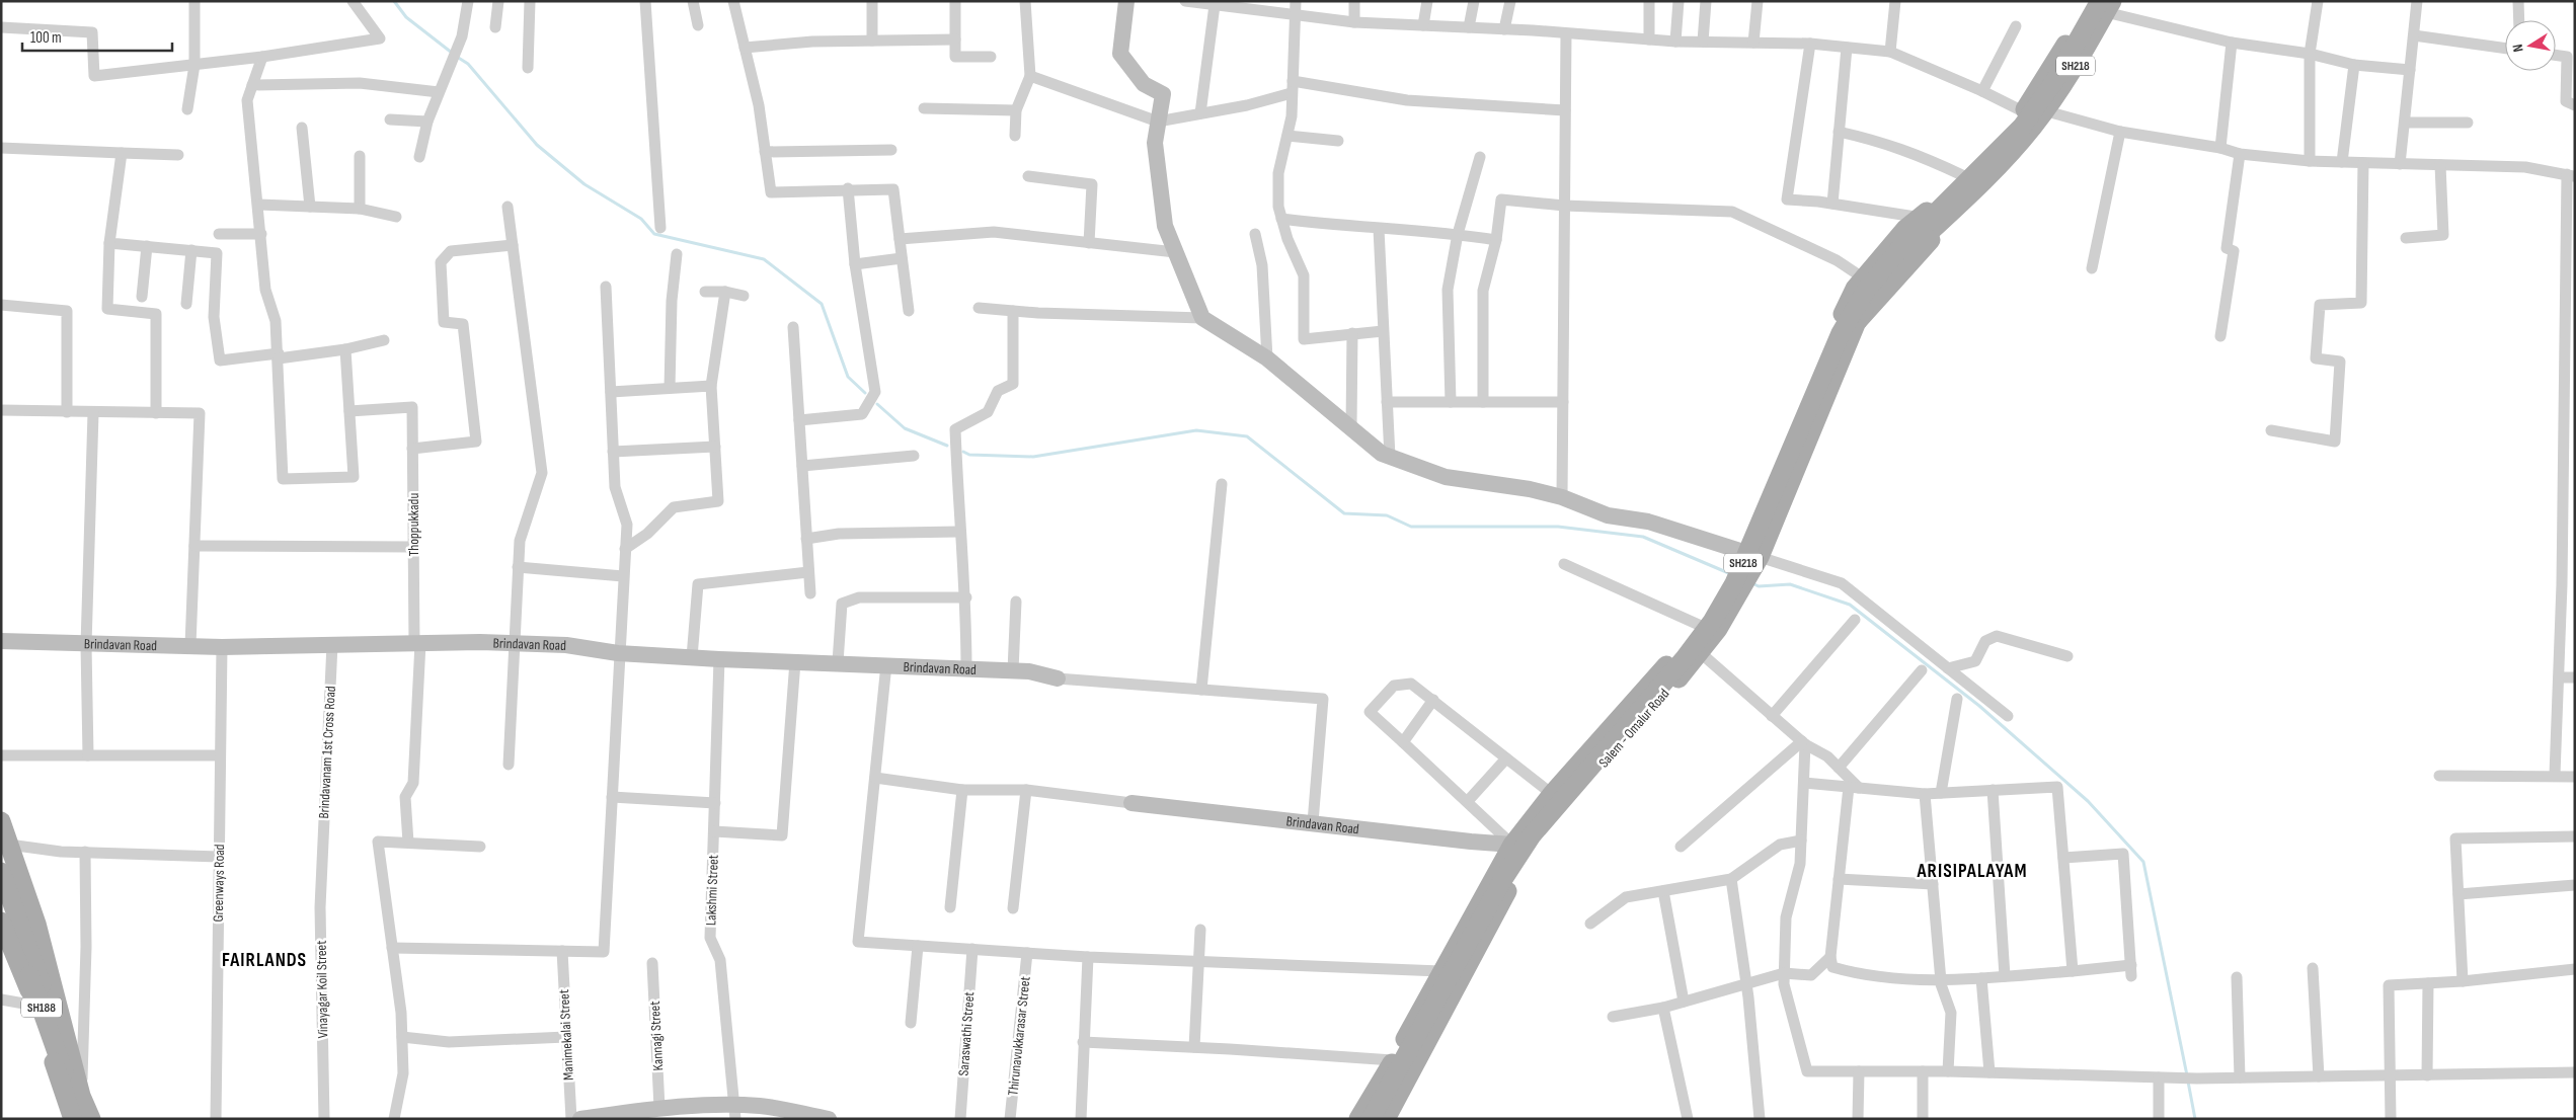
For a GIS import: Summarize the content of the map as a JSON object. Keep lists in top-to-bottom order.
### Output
{
  "streets": {
    "main road": ["SH218", "Salem - Omalur Road", "SH188"],
    "street": [
      "Thoppukkadu",
      "Brindavan Road",
      "Brindavanam 1st Cross Road",
      "Greenways Road",
      "Lakshmi Street",
      "Vinayagar Koil Street",
      "Saraswathi Street",
      "Manimekalai Street",
      "Kannagi Street",
      "Thirunavukkarasar Street"
    ]
  },
  "crossings": [
    ["SH218", "Salem - Omalur Road"],
    ["Thoppukkadu", "Brindavan Road"],
    ["Brindavan Road", "Salem - Omalur Road"],
    ["Brindavan Road", "Brindavanam 1st Cross Road"],
    ["Brindavan Road", "Greenways Road"],
    ["Brindavan Road", "Lakshmi Street"],
    ["Brindavanam 1st Cross Road", "Vinayagar Koil Street"]
  ],
  "districts": ["ARISIPALAYAM", "FAIRLANDS"],
  "scale_bar": "100 m",
  "north": "left"
}
